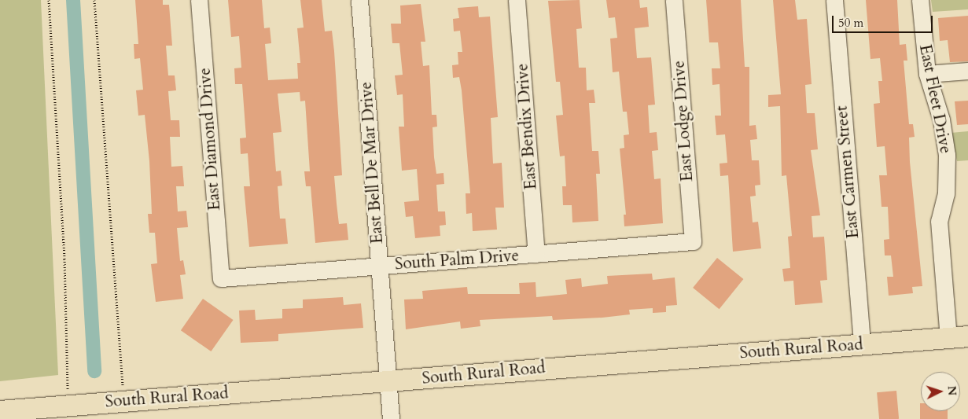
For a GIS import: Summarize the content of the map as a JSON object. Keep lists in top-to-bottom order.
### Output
{
  "streets": {
    "main road": ["South Rural Road"],
    "street": [
      "East Fleet Drive",
      "East Lodge Drive",
      "East Bendix Drive",
      "East Diamond Drive",
      "East Bell De Mar Drive",
      "East Carmen Street",
      "South Palm Drive"
    ]
  },
  "crossings": [
    ["East Fleet Drive", "South Rural Road"],
    ["East Lodge Drive", "South Palm Drive"],
    ["East Bendix Drive", "South Palm Drive"],
    ["East Diamond Drive", "South Palm Drive"],
    ["East Bell De Mar Drive", "South Palm Drive"],
    ["East Bell De Mar Drive", "South Rural Road"],
    ["East Carmen Street", "South Rural Road"]
  ],
  "scale_bar": "50 m",
  "north": "right"
}
